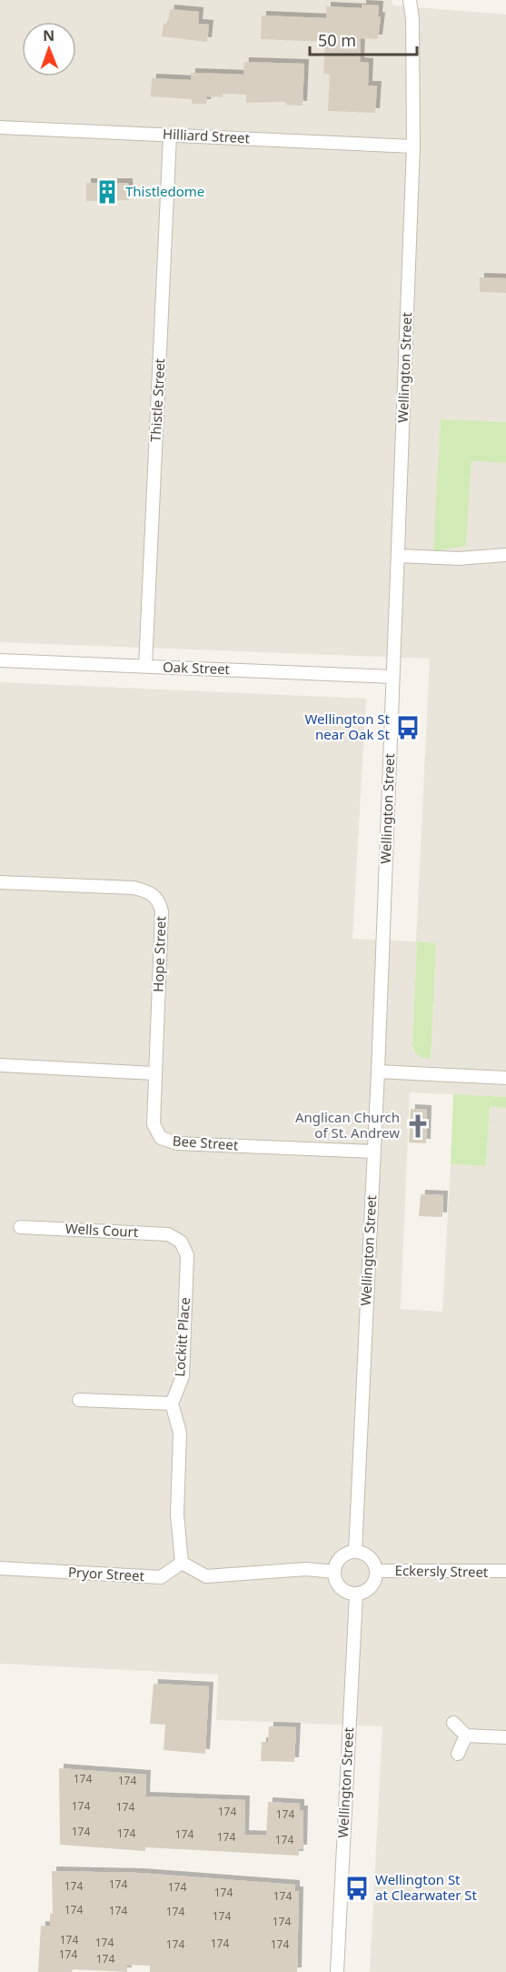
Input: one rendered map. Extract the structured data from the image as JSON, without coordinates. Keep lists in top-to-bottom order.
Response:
{
  "streets": {
    "street": [
      "Hilliard Street",
      "Wellington Street",
      "Thistle Street",
      "Oak Street",
      "Hope Street",
      "Bee Street",
      "Wells Court",
      "Lockitt Place",
      "Eckersly Street",
      "Pryor Street"
    ]
  },
  "crossings": [
    ["Hilliard Street", "Wellington Street"],
    ["Hilliard Street", "Thistle Street"],
    ["Wellington Street", "Oak Street"],
    ["Wellington Street", "Bee Street"],
    ["Wellington Street", "Eckersly Street"],
    ["Thistle Street", "Oak Street"],
    ["Hope Street", "Bee Street"],
    ["Wells Court", "Lockitt Place"]
  ],
  "places": {
    "building": ["Thistledome"],
    "bus stop": ["Wellington St near Oak St", "Wellington St at Clearwater St"],
    "church": ["Anglican Church of St. Andrew"]
  },
  "house_numbers": [
    "174",
    "174",
    "174",
    "174",
    "174",
    "174",
    "174",
    "174",
    "174",
    "174",
    "174",
    "174",
    "174",
    "174",
    "174",
    "174",
    "174",
    "174",
    "174",
    "174",
    "174",
    "174",
    "174",
    "174",
    "174",
    "174",
    "174",
    "174"
  ],
  "scale_bar": "50 m",
  "north": "top"
}
